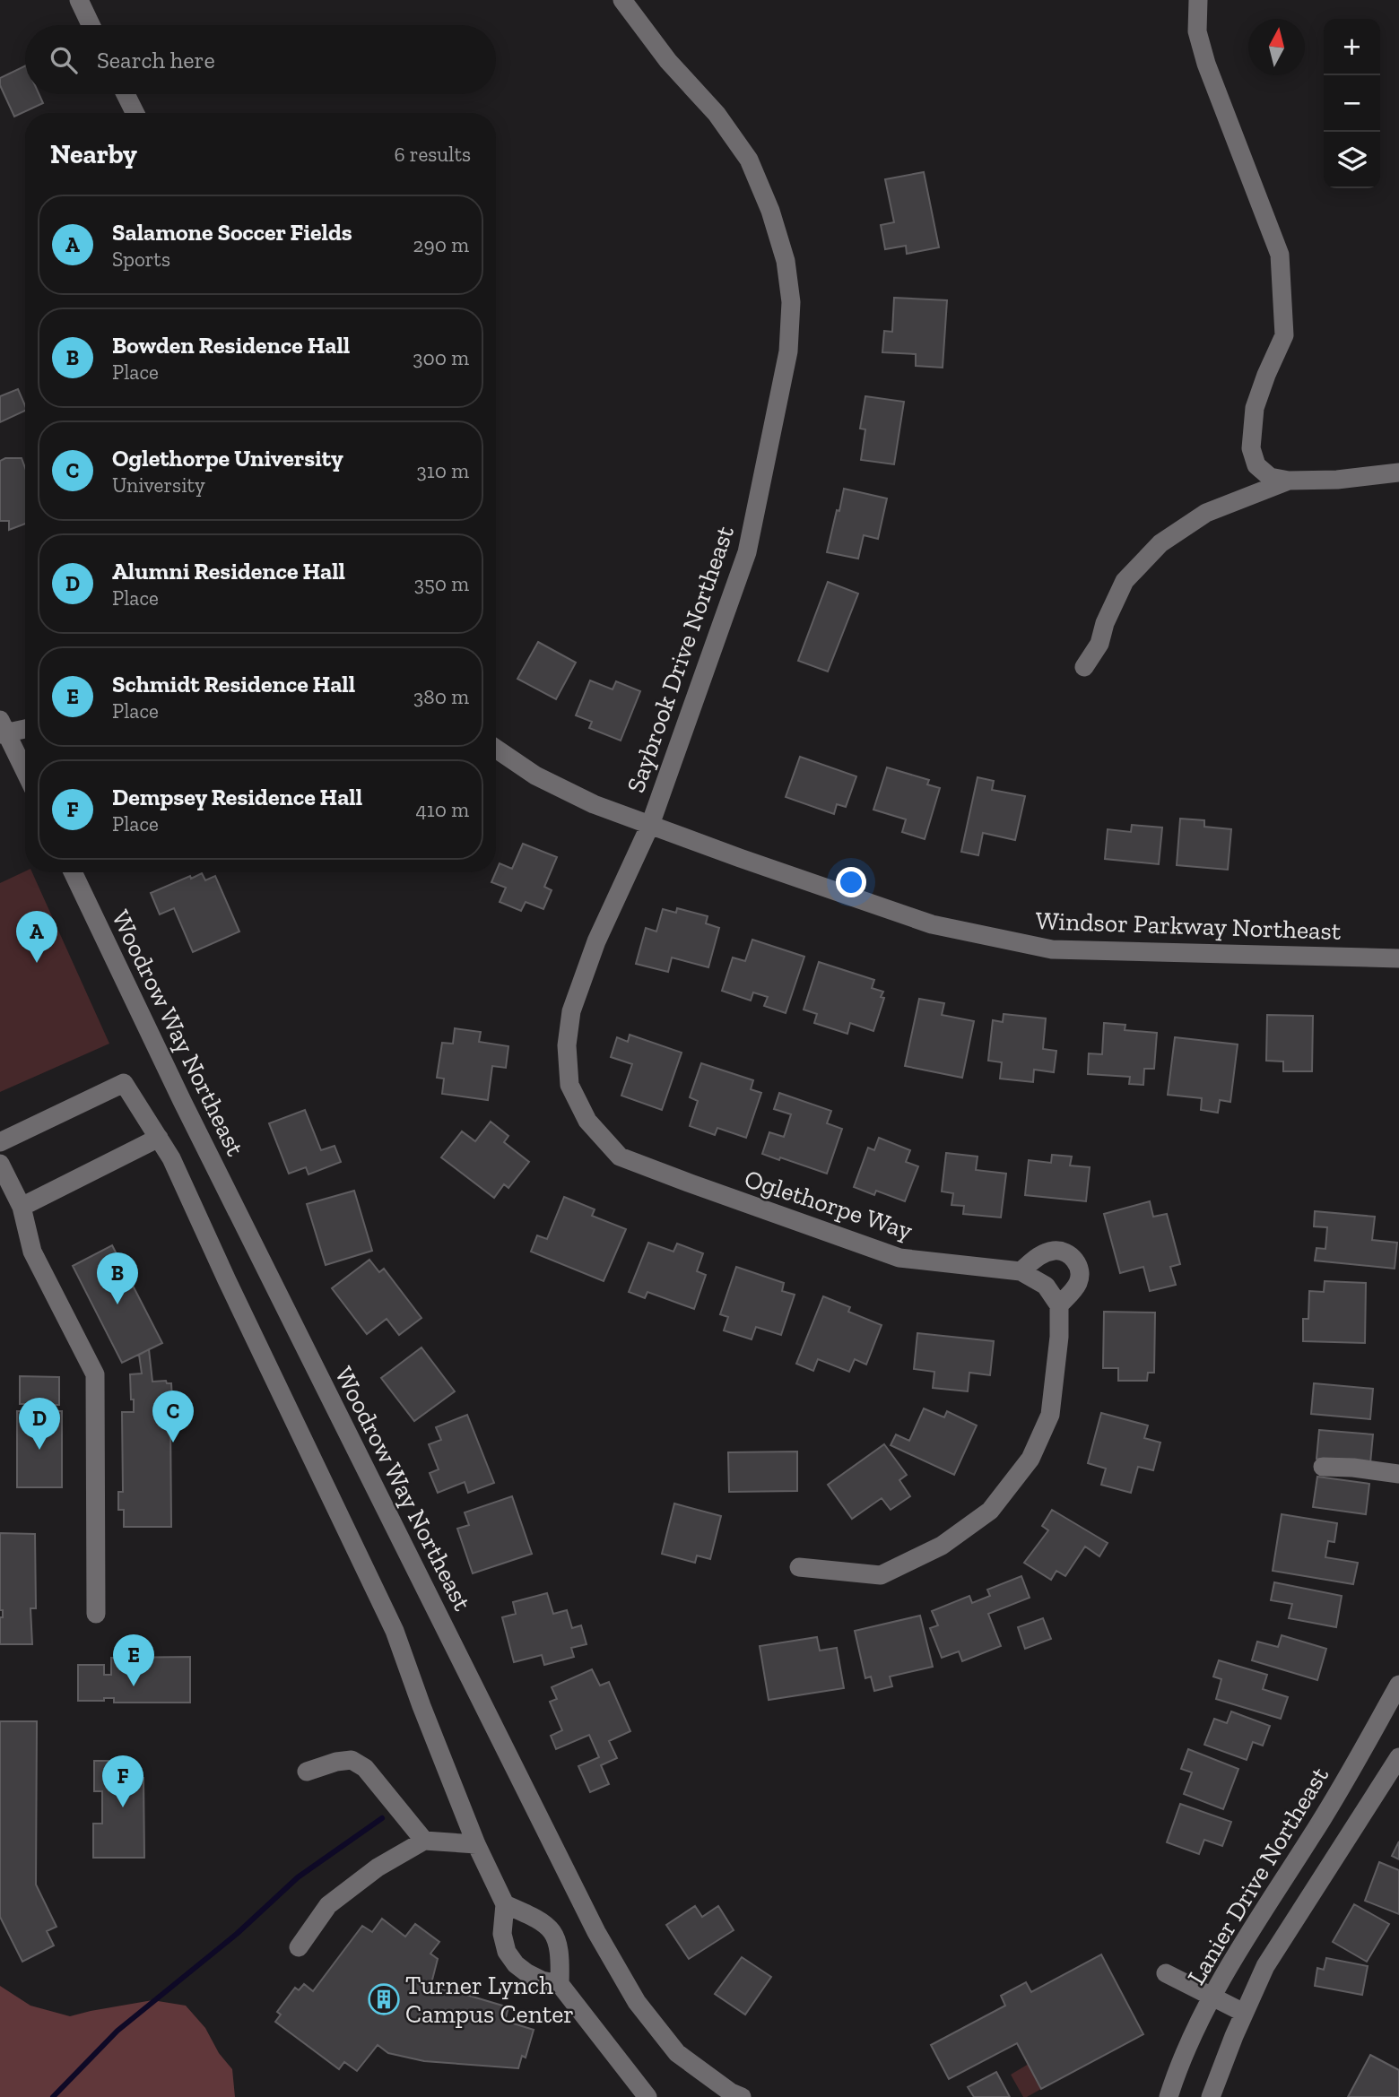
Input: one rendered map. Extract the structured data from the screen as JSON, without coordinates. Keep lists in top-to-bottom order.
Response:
{
  "streets": {
    "street": [
      "Saybrook Drive Northeast",
      "Windsor Parkway Northeast",
      "Woodrow Way Northeast",
      "Oglethorpe Way",
      "Lanier Drive Northeast"
    ]
  },
  "crossings": [
    ["Saybrook Drive Northeast", "Windsor Parkway Northeast"],
    ["Saybrook Drive Northeast", "Oglethorpe Way"],
    ["Windsor Parkway Northeast", "Oglethorpe Way"]
  ],
  "places": {
    "building": ["Turner Lynch Campus Center"]
  },
  "north": "top",
  "page": {
    "map_buttons": ["+", "−"],
    "search": "Search here",
    "heading": ["Nearby", "6 results"],
    "list": [
      {
        "mark": "A",
        "name": "Salamone Soccer Fields",
        "note": "Sports",
        "value": "290 m"
      },
      {
        "mark": "B",
        "name": "Bowden Residence Hall",
        "note": "Place",
        "value": "300 m"
      },
      {
        "mark": "C",
        "name": "Oglethorpe University",
        "note": "University",
        "value": "310 m"
      },
      {
        "mark": "D",
        "name": "Alumni Residence Hall",
        "note": "Place",
        "value": "350 m"
      },
      {
        "mark": "E",
        "name": "Schmidt Residence Hall",
        "note": "Place",
        "value": "380 m"
      },
      {
        "mark": "F",
        "name": "Dempsey Residence Hall",
        "note": "Place",
        "value": "410 m"
      }
    ],
    "pins": [
      "A",
      "B",
      "C",
      "D",
      "E",
      "F"
    ]
  }
}
